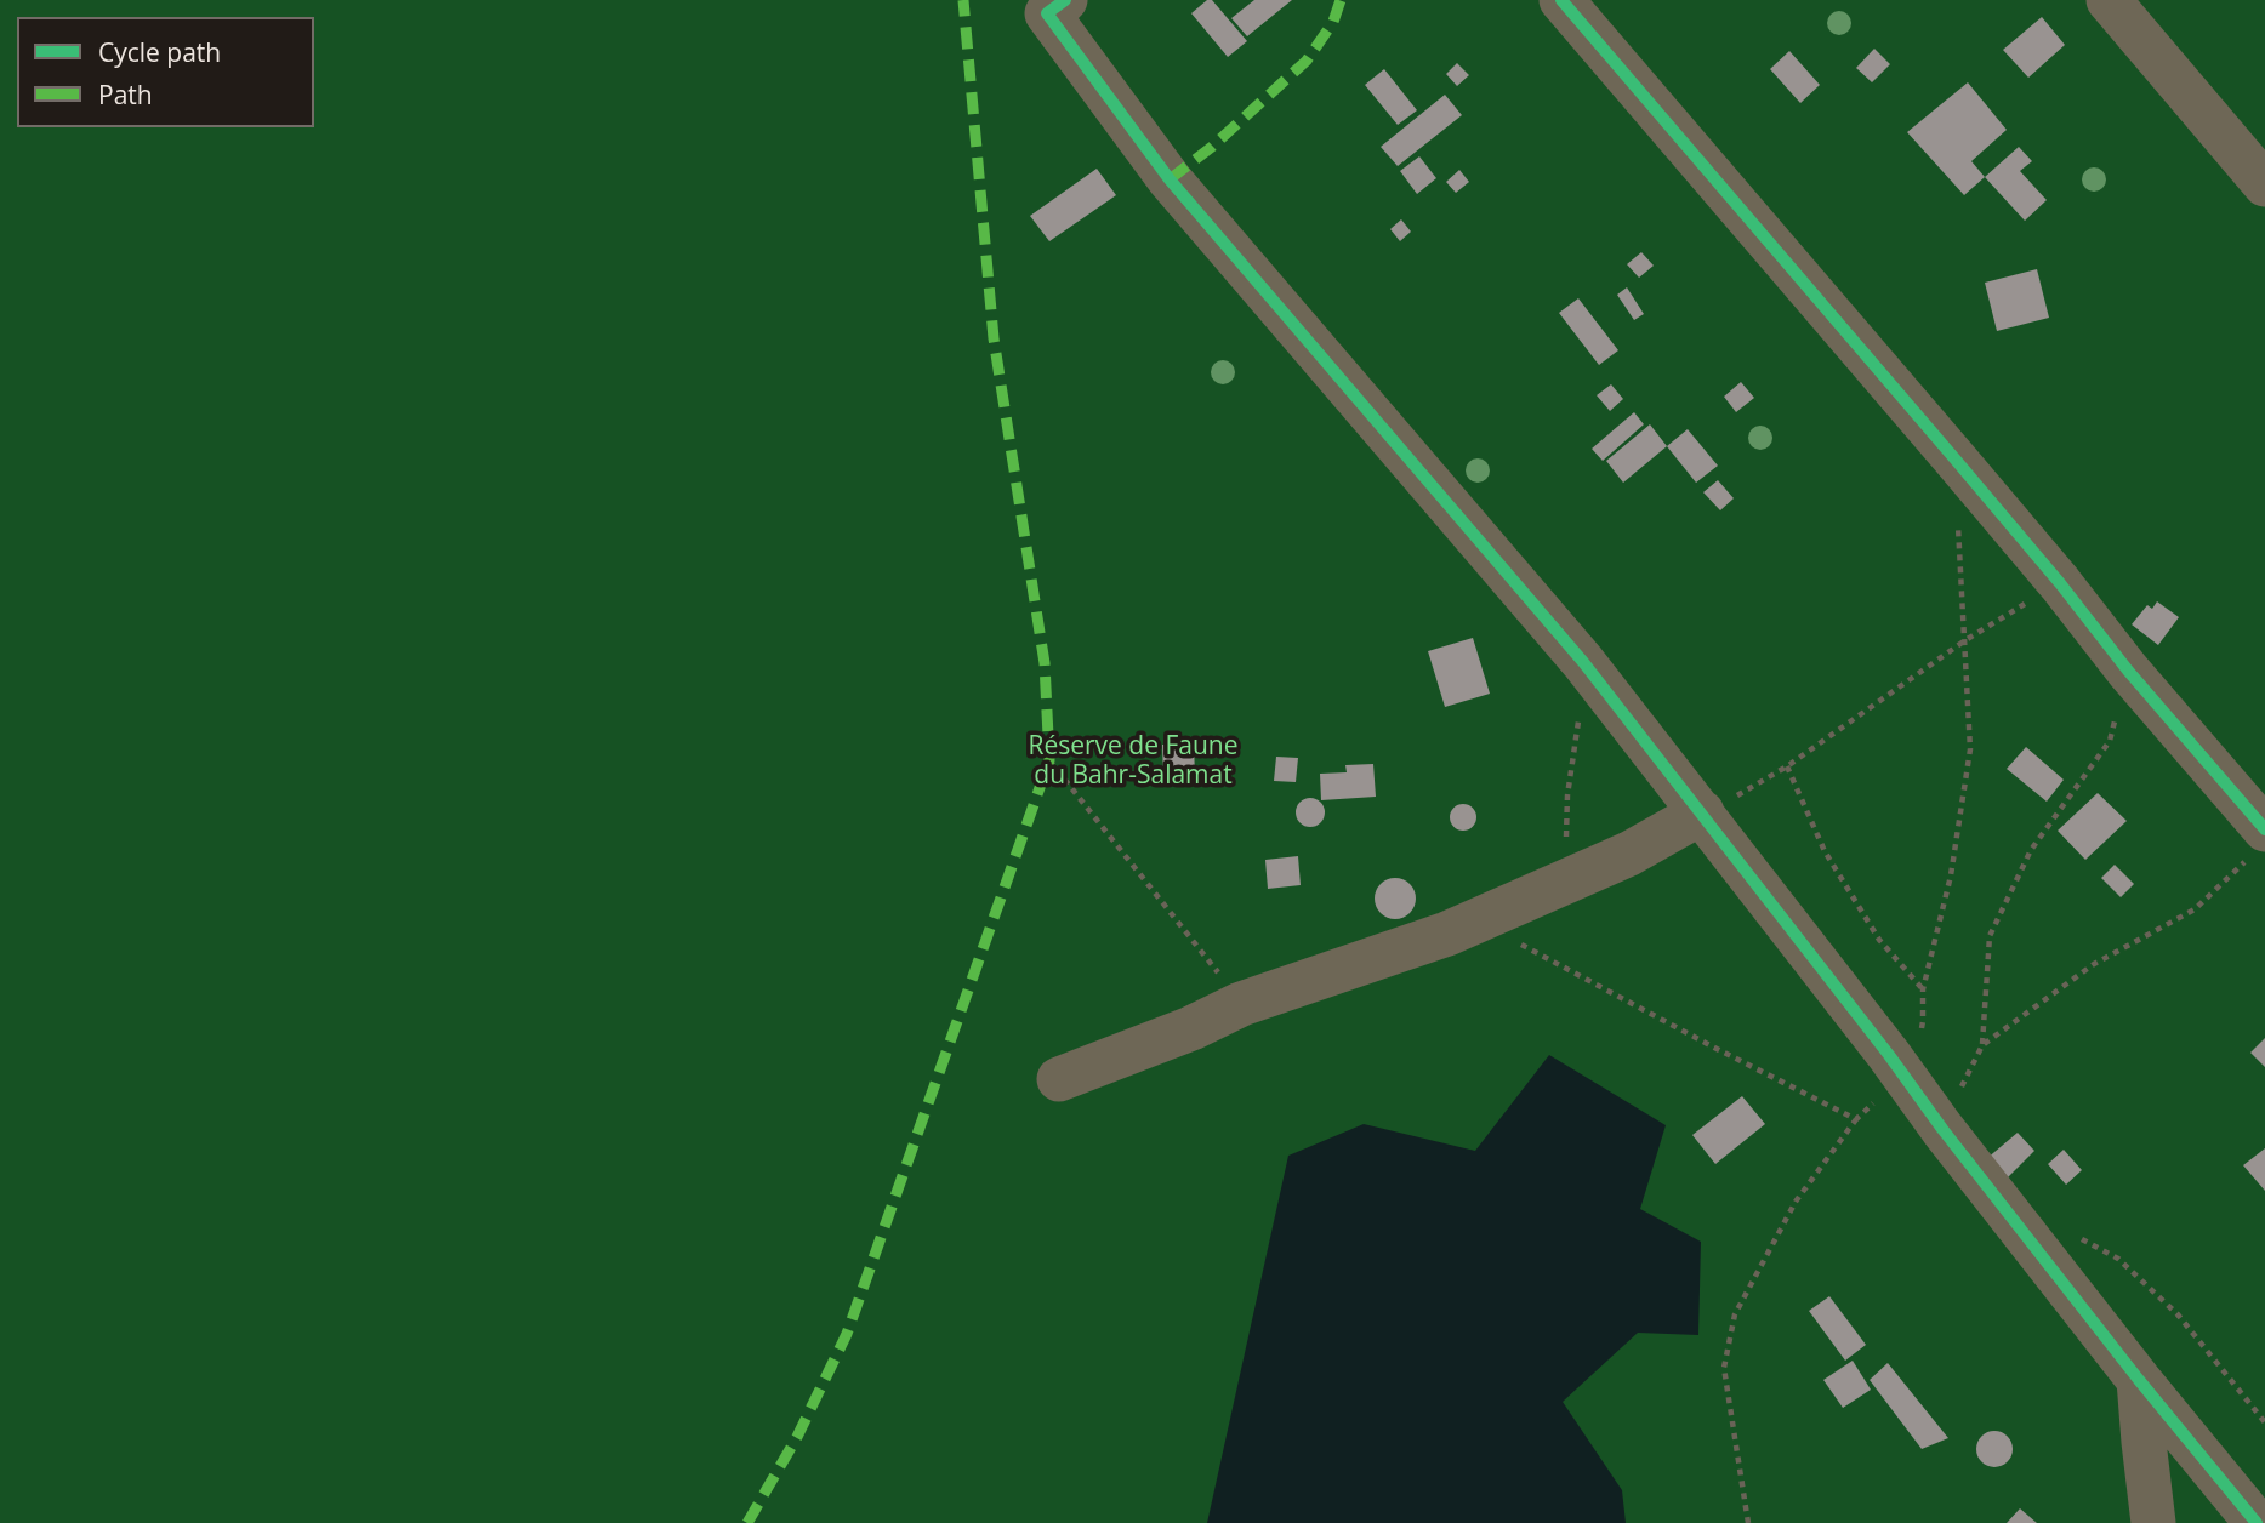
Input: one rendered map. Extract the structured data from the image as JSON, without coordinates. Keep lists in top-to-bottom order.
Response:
{
  "parks": ["Réserve de Faune du Bahr-Salamat"],
  "legend": ["Cycle path", "Path"]
}
